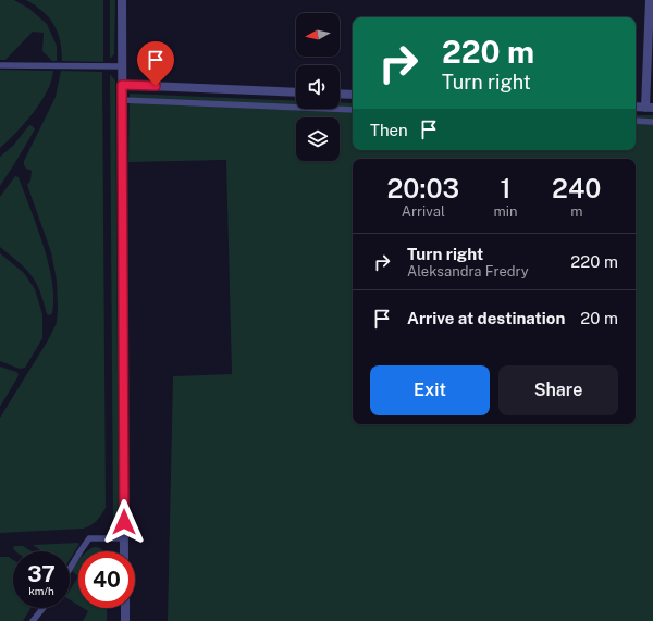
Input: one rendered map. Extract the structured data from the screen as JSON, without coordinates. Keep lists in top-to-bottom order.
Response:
{
  "north": "left",
  "page": {
    "turn": ["220 m", "Turn right"],
    "then": "Then",
    "eta": [
      "20:03",
      "Arrival",
      "1",
      "min",
      "240",
      "m"
    ],
    "list": [
      {
        "name": "Turn right",
        "note": "Aleksandra Fredry",
        "value": "220 m"
      },
      {
        "name": "Arrive at destination",
        "value": "20 m"
      }
    ],
    "buttons": ["Exit", "Share"],
    "speed": "37 km/h",
    "limit": "40"
  }
}
